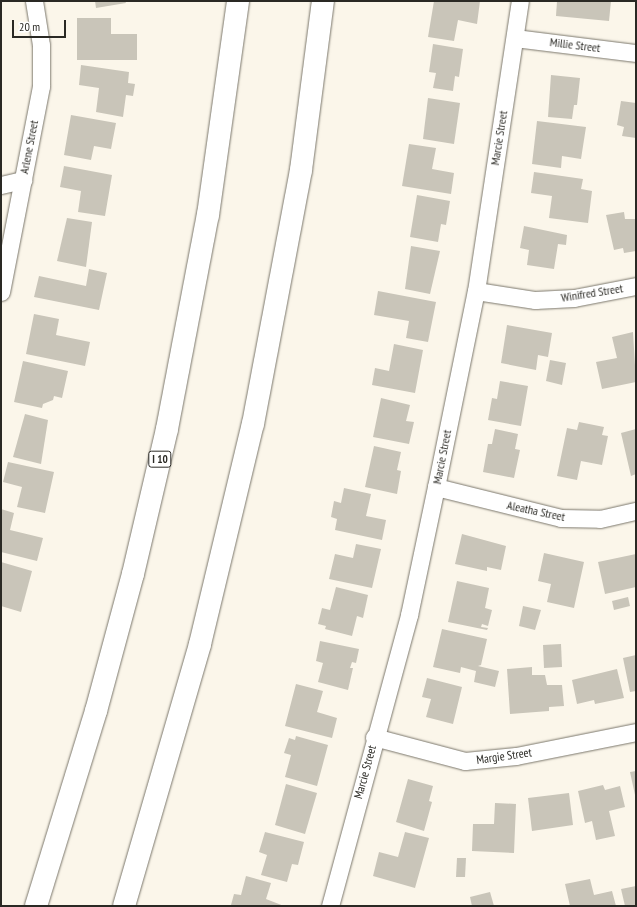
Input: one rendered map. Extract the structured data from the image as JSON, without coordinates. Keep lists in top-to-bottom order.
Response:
{
  "streets": {
    "highway": ["I 10"],
    "street": [
      "Millie Street",
      "Marcie Street",
      "Arlene Street",
      "Winifred Street",
      "Aleatha Street",
      "Margie Street"
    ]
  },
  "crossings": [
    ["Millie Street", "Marcie Street"],
    ["Marcie Street", "Winifred Street"],
    ["Marcie Street", "Aleatha Street"],
    ["Marcie Street", "Margie Street"]
  ],
  "scale_bar": "20 m"
}
